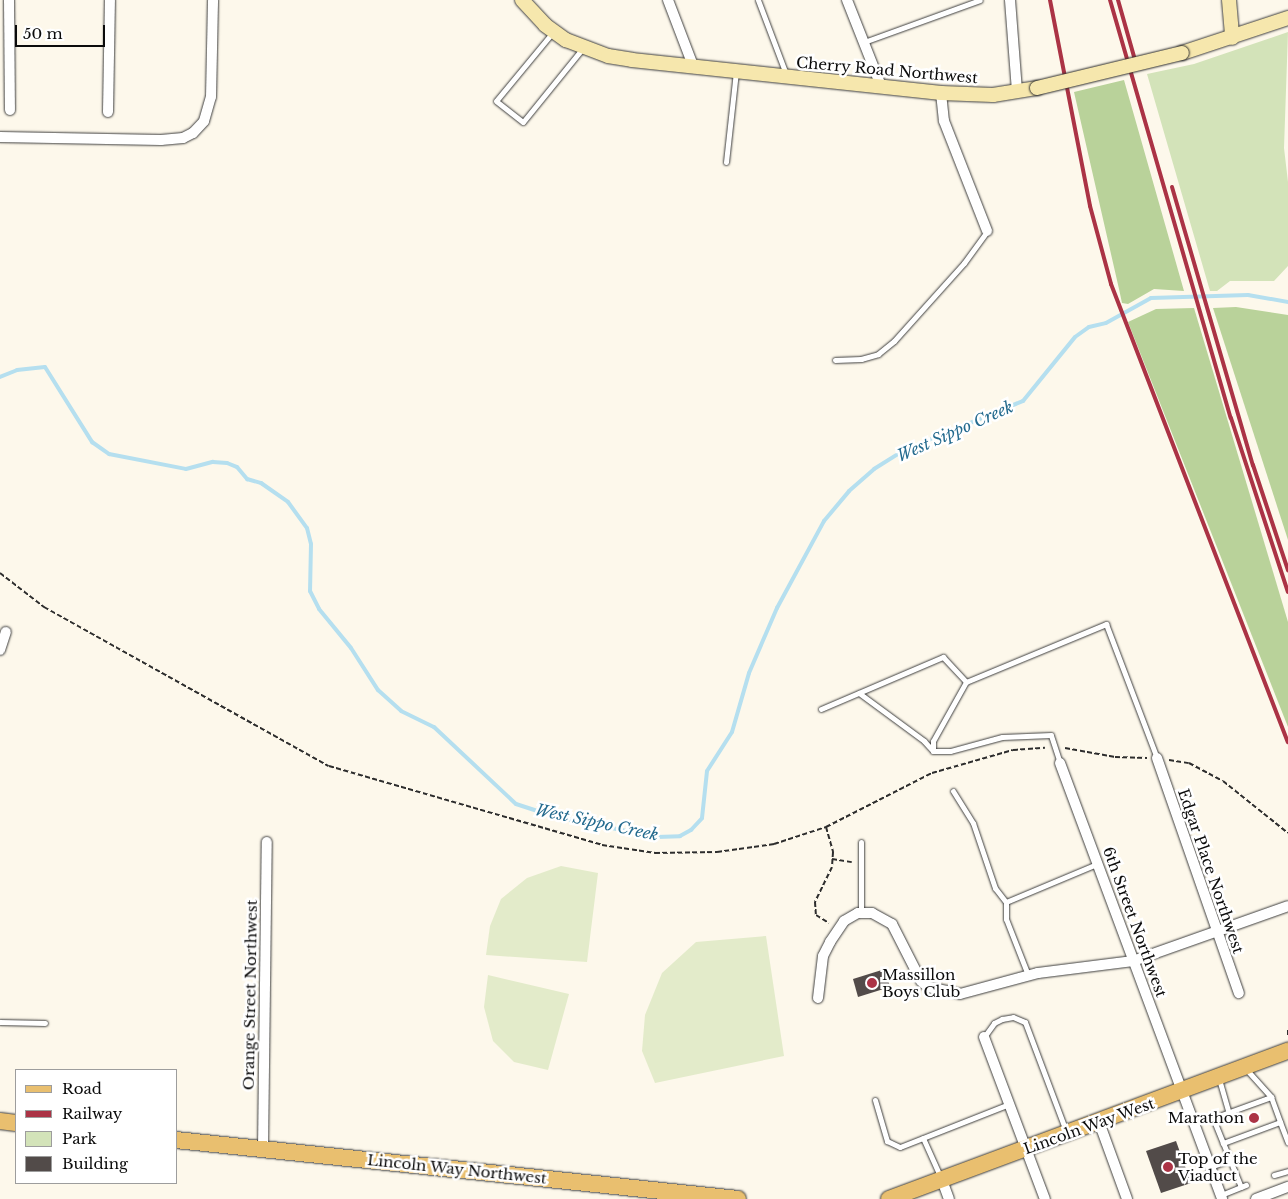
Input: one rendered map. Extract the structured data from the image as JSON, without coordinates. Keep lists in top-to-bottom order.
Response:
{
  "streets": {
    "main road": ["Lincoln Way West", "Lincoln Way Northwest"],
    "street": [
      "Cherry Road Northwest",
      "Edgar Place Northwest",
      "6th Street Northwest",
      "Orange Street Northwest"
    ]
  },
  "crossings": [
    ["6th Street Northwest", "Lincoln Way West"],
    ["Orange Street Northwest", "Lincoln Way Northwest"]
  ],
  "water": ["West Sippo Creek"],
  "places": ["Massillon Boys Club", "Marathon", "Top of the Viaduct"],
  "legend": [
    "Road",
    "Railway",
    "Park",
    "Building"
  ],
  "scale_bar": "50 m"
}
